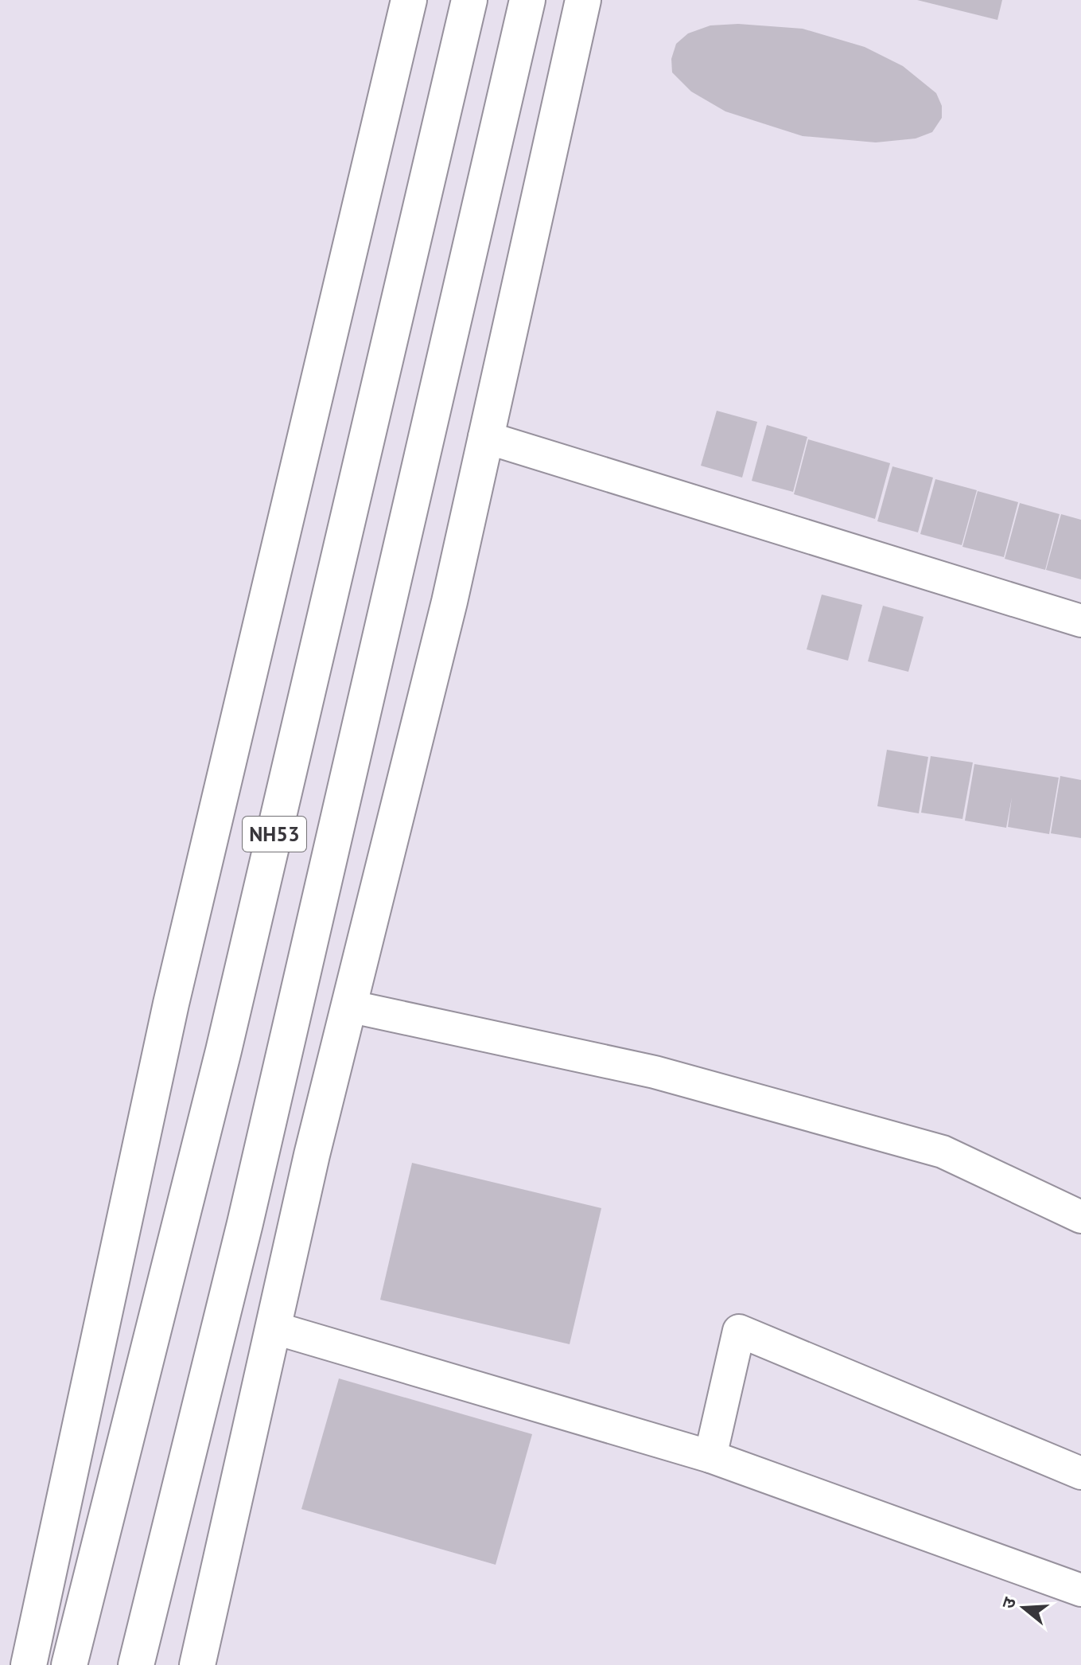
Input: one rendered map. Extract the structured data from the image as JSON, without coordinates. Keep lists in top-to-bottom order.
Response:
{
  "streets": {
    "main road": ["NH53"]
  },
  "north": "left"
}
